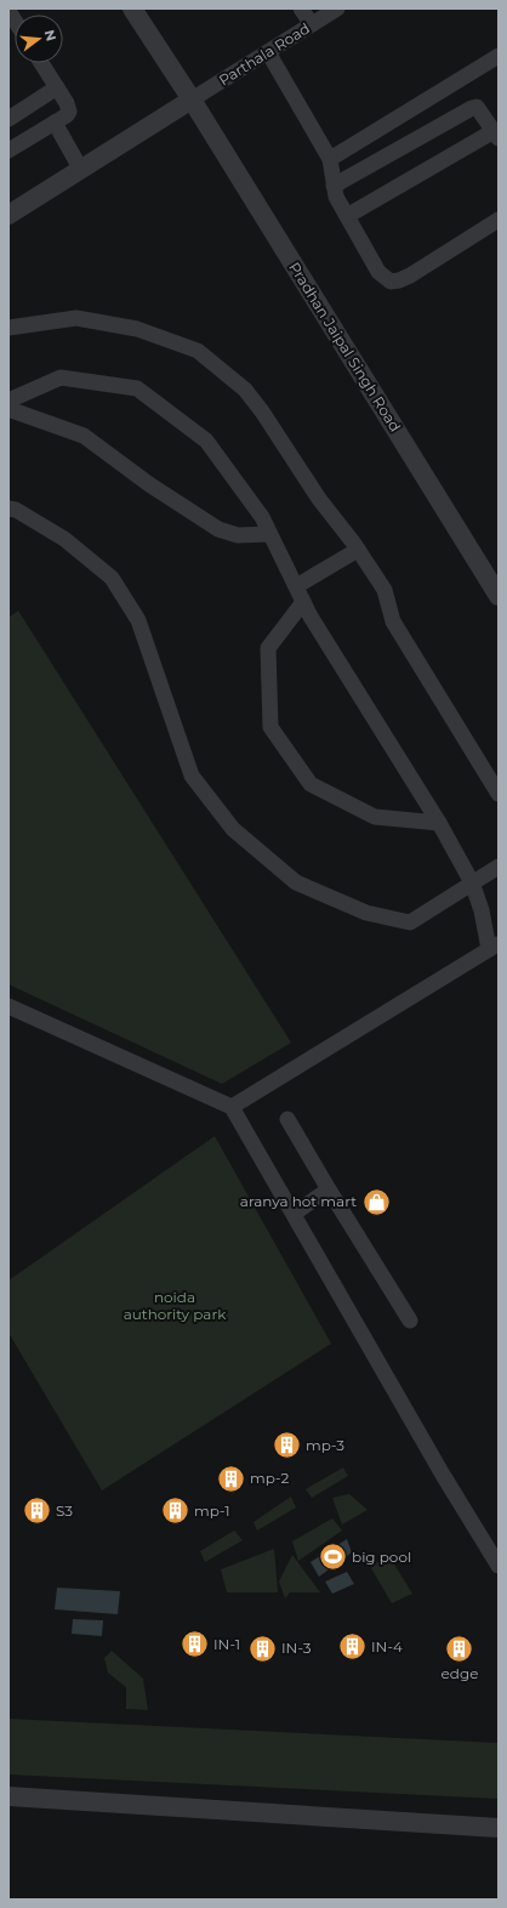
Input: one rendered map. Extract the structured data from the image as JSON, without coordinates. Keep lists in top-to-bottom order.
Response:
{
  "streets": {
    "street": ["Parthala Road", "Pradhan Jaipal Singh Road"]
  },
  "crossings": [
    ["Parthala Road", "Pradhan Jaipal Singh Road"]
  ],
  "parks": ["noida authority park"],
  "places": {
    "shop": ["aranya hot mart"],
    "building": [
      "mp-3",
      "mp-2",
      "S3",
      "mp-1",
      "IN-1",
      "IN-4",
      "IN-3",
      "edge"
    ],
    "sports": ["big pool"]
  },
  "north": "right"
}
